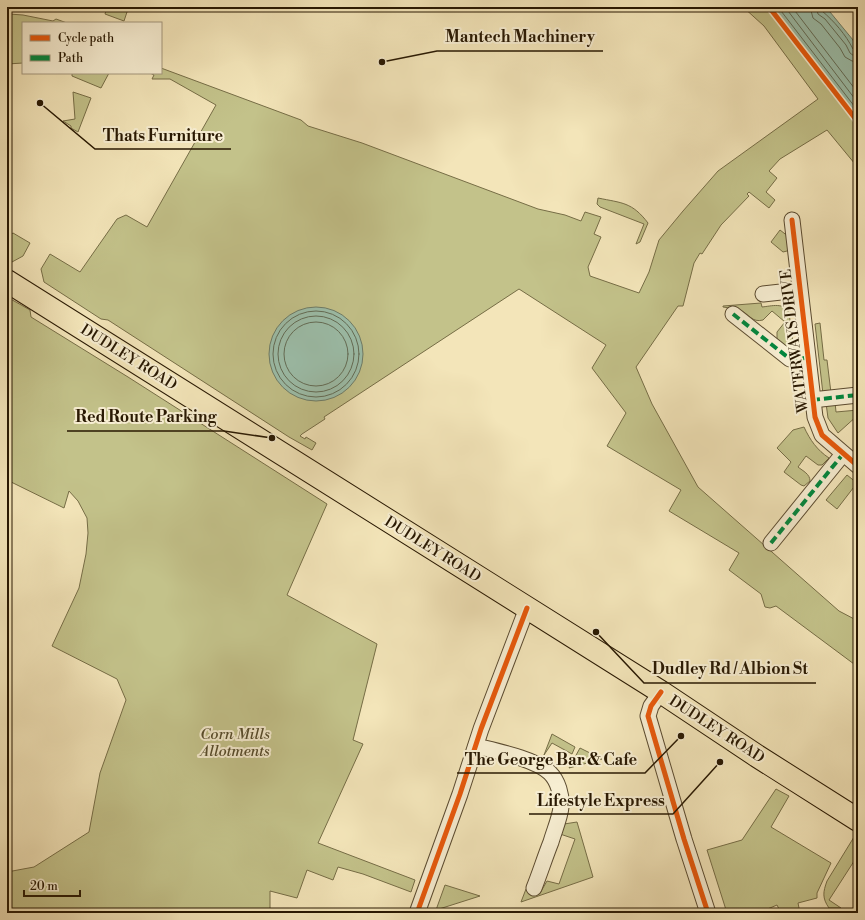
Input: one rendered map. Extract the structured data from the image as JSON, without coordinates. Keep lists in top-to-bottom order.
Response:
{
  "streets": {
    "main road": ["DUDLEY ROAD"],
    "street": ["WATERWAYS DRIVE"]
  },
  "parks": ["Corn Mills Allotments"],
  "places": [
    "Mantech Machinery",
    "Thats Furniture",
    "Red Route Parking",
    "Dudley Rd / Albion St",
    "The George Bar & Cafe",
    "Lifestyle Express"
  ],
  "legend": ["Cycle path", "Path"],
  "scale_bar": "20 m"
}
